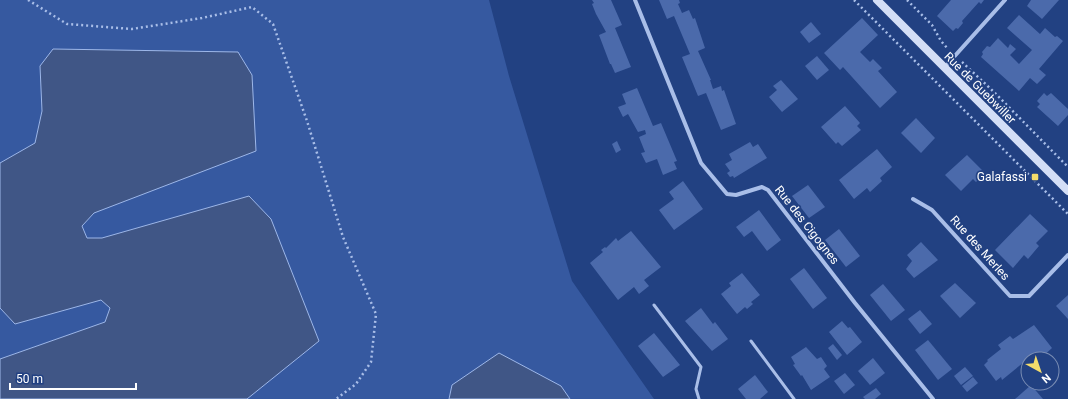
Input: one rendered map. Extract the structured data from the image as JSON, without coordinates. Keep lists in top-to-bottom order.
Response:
{
  "streets": {
    "main road": ["Rue de Guebwiller"],
    "street": ["Rue des Cigognes", "Rue des Merles"]
  },
  "places": {
    "transit": ["Galafassi"]
  },
  "scale_bar": "50 m",
  "north": "bottom right"
}
